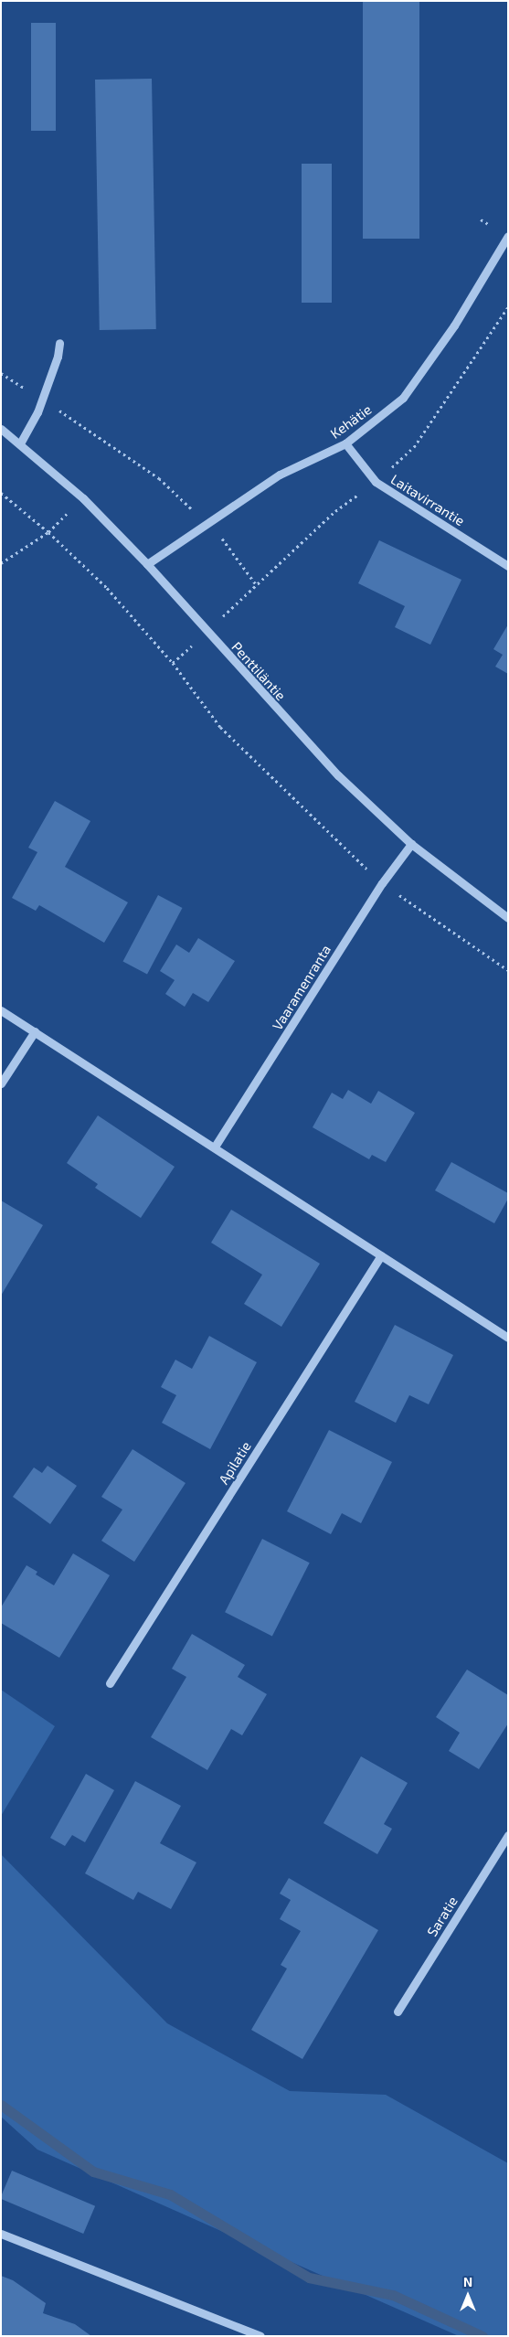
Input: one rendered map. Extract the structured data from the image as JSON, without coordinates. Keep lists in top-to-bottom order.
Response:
{
  "streets": {
    "street": [
      "Kehätie",
      "Laitavirrantie",
      "Penttiläntie",
      "Vaaramenranta",
      "Apilatie",
      "Saratie"
    ]
  },
  "crossings": [
    ["Kehätie", "Laitavirrantie"],
    ["Kehätie", "Penttiläntie"],
    ["Penttiläntie", "Vaaramenranta"]
  ],
  "north": "top"
}
